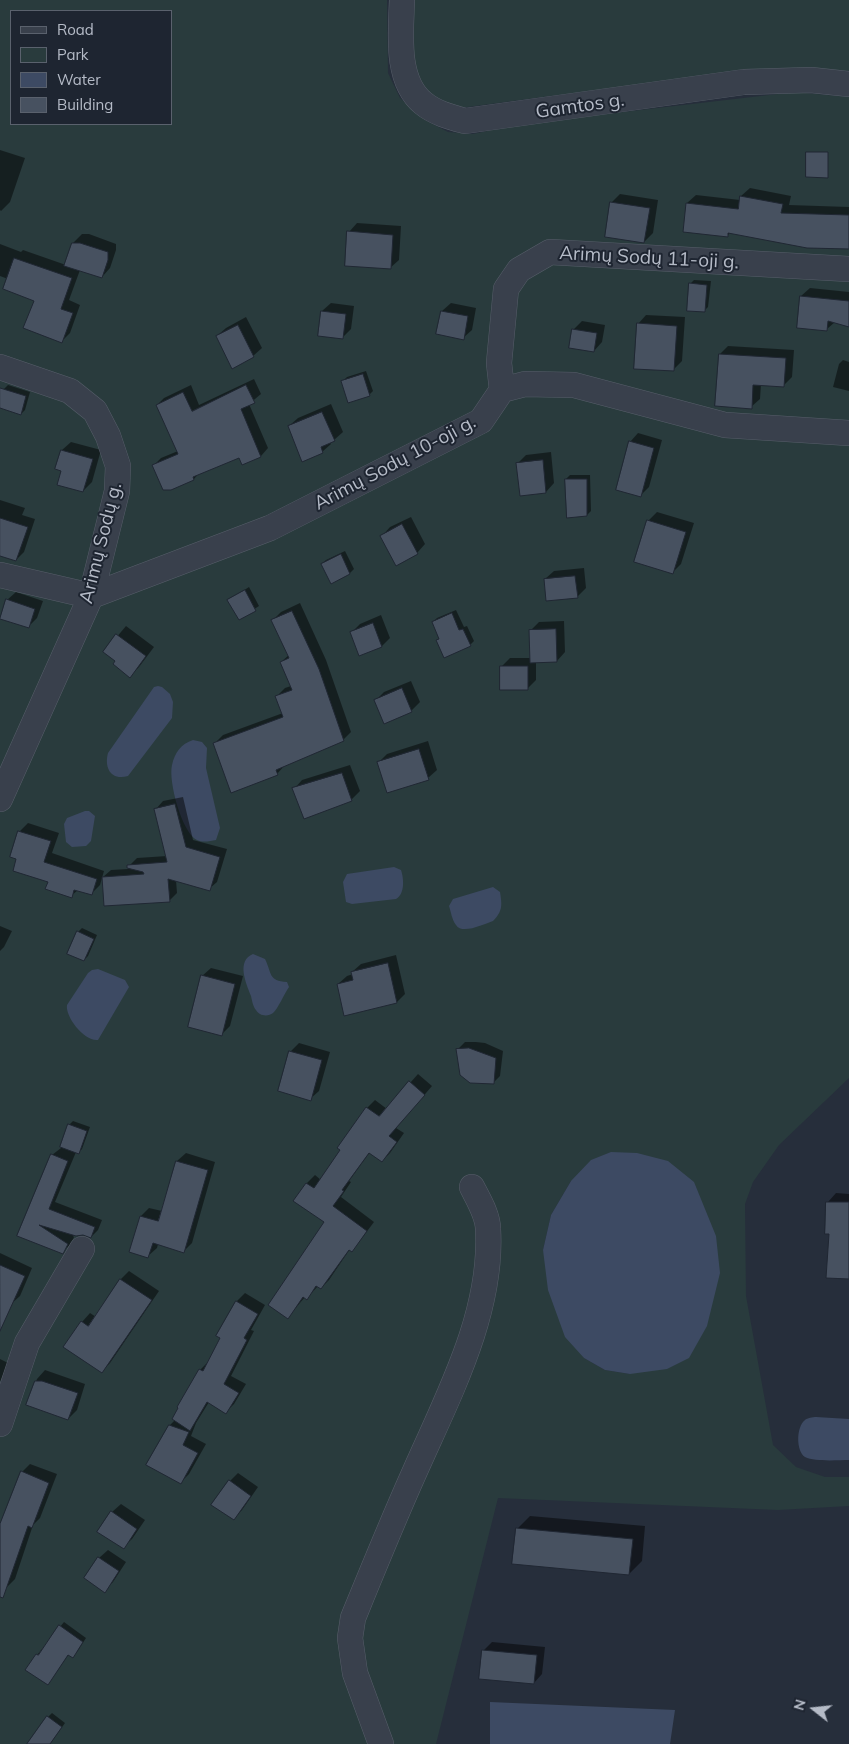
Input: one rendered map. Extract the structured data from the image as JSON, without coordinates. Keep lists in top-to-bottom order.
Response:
{
  "streets": {
    "street": [
      "Gamtos g.",
      "Arimų Sodų 11-oji g.",
      "Arimų Sodų 10-oji g.",
      "Arimų Sodų g."
    ]
  },
  "crossings": [
    ["Arimų Sodų 11-oji g.", "Arimų Sodų 10-oji g."],
    ["Arimų Sodų 10-oji g.", "Arimų Sodų g."]
  ],
  "legend": [
    "Road",
    "Park",
    "Water",
    "Building"
  ],
  "north": "left"
}
